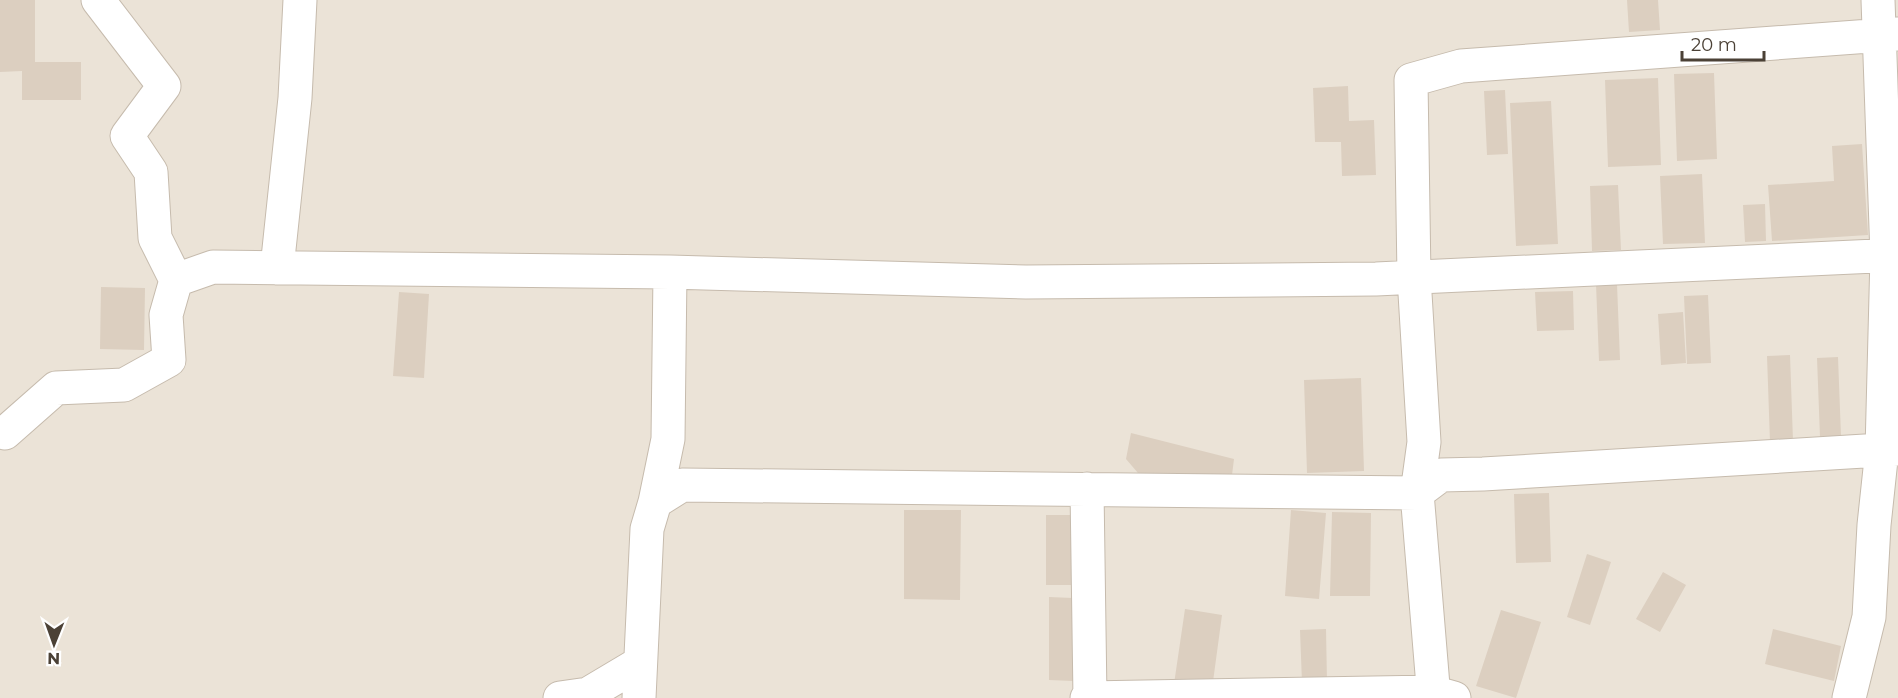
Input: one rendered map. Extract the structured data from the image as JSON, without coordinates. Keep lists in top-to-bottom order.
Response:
{
  "scale_bar": "20 m",
  "north": "bottom"
}
